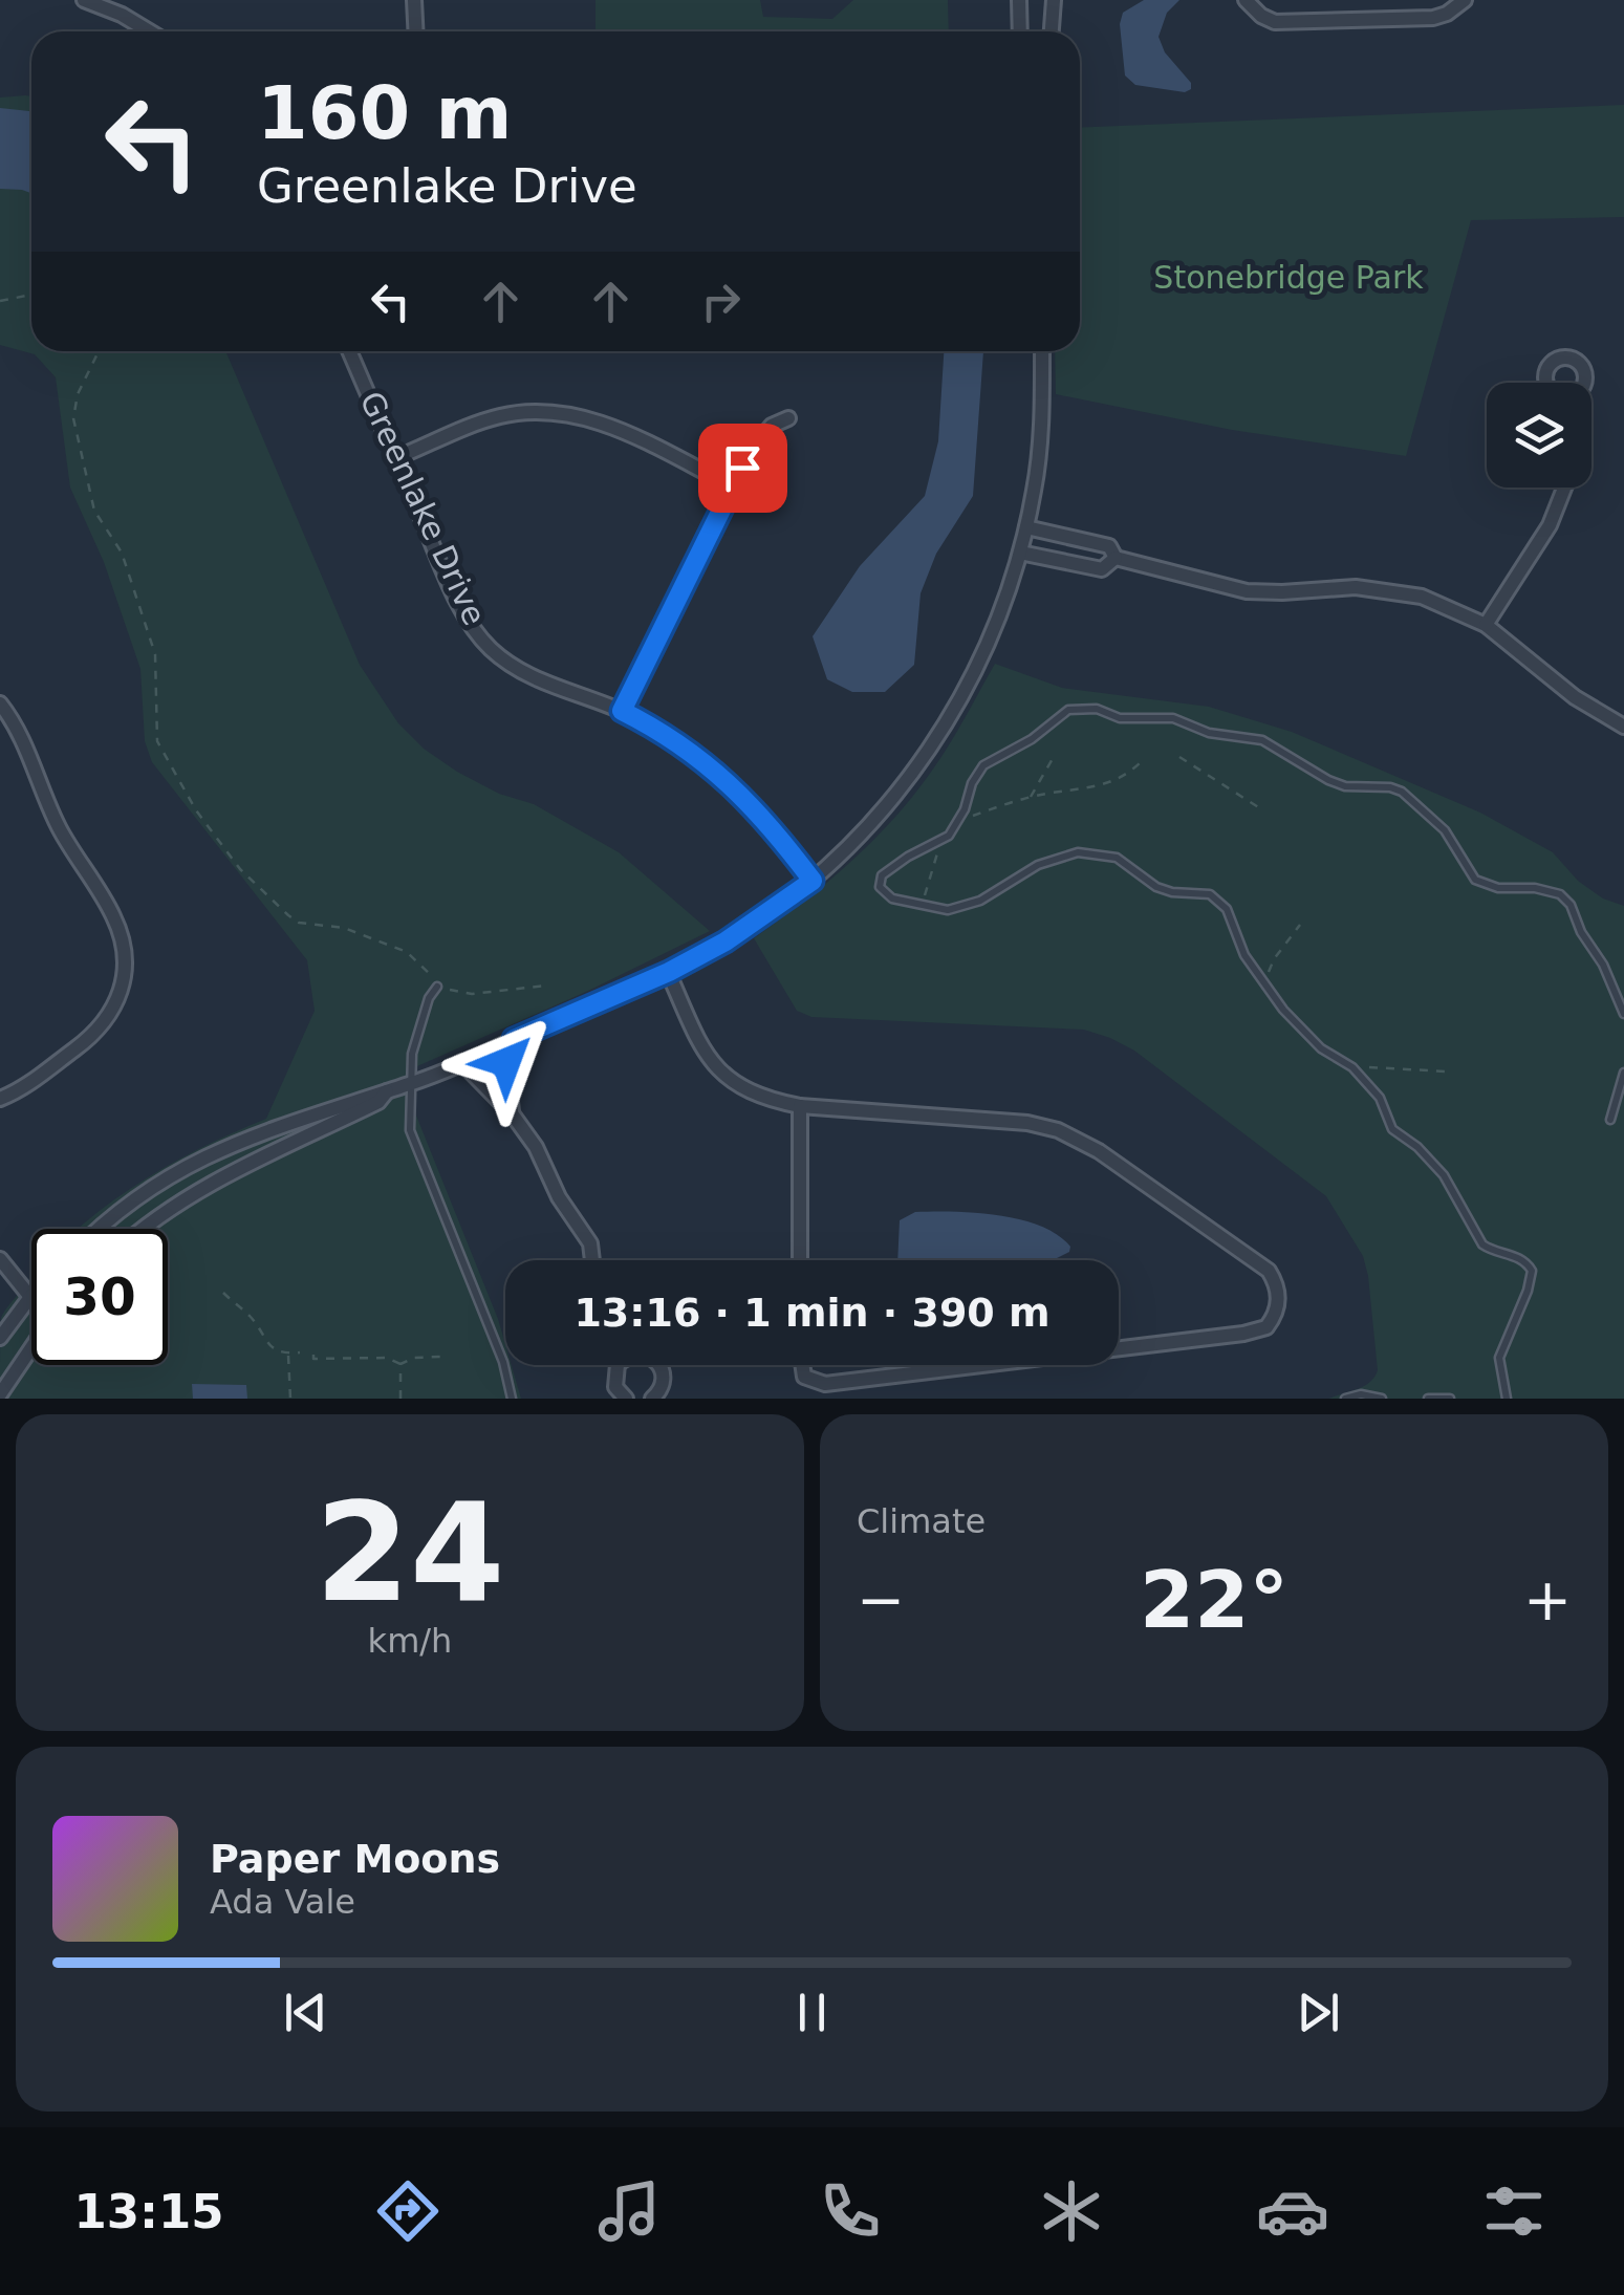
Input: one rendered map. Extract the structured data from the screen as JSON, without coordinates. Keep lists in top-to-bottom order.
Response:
{
  "streets": {
    "street": ["Greenlake Drive"]
  },
  "parks": ["Stonebridge Park"],
  "page": {
    "turn": ["160 m", "Greenlake Drive"],
    "limit": "30",
    "trip": "13:16 · 1 min · 390 m",
    "tile": [
      ["24", "km/h"],
      "Climate"
    ],
    "heat": ["−", "22°", "+"],
    "song": ["Paper Moons", "Ada Vale"],
    "tabs": "13:15"
  }
}
